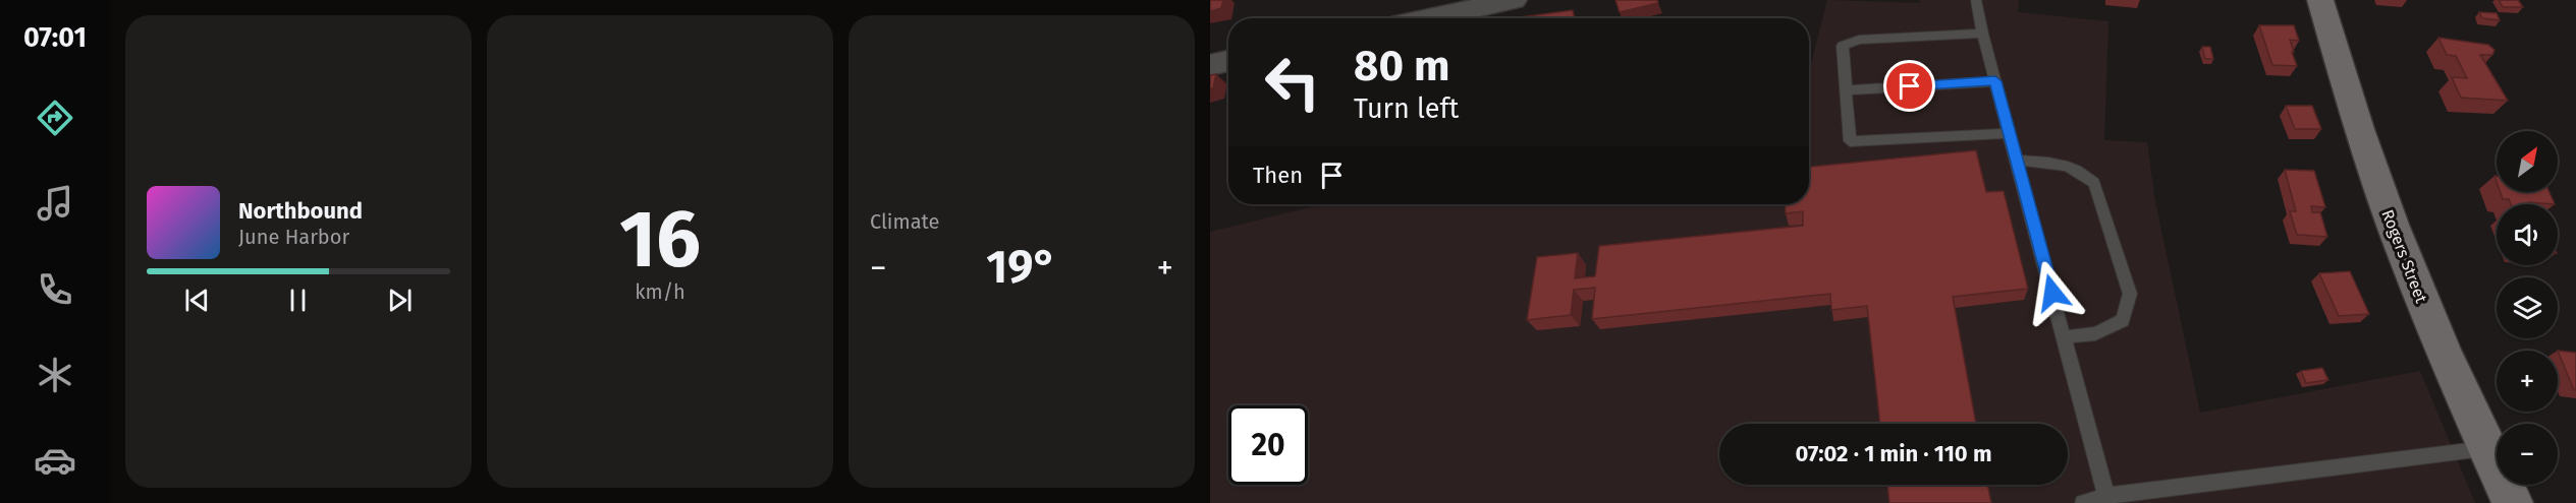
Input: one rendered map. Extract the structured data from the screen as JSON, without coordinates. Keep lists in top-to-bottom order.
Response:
{
  "streets": {
    "main road": ["Rogers Street"]
  },
  "north": "top right",
  "page": {
    "tabs": "07:01",
    "tile": [
      ["16", "km/h"],
      "Climate"
    ],
    "turn": ["80 m", "Turn left"],
    "map_buttons": ["+", "−"],
    "then": "Then",
    "song": ["Northbound", "June Harbor"],
    "heat": ["−", "19°", "+"],
    "limit": "20",
    "trip": "07:02 · 1 min · 110 m"
  }
}
